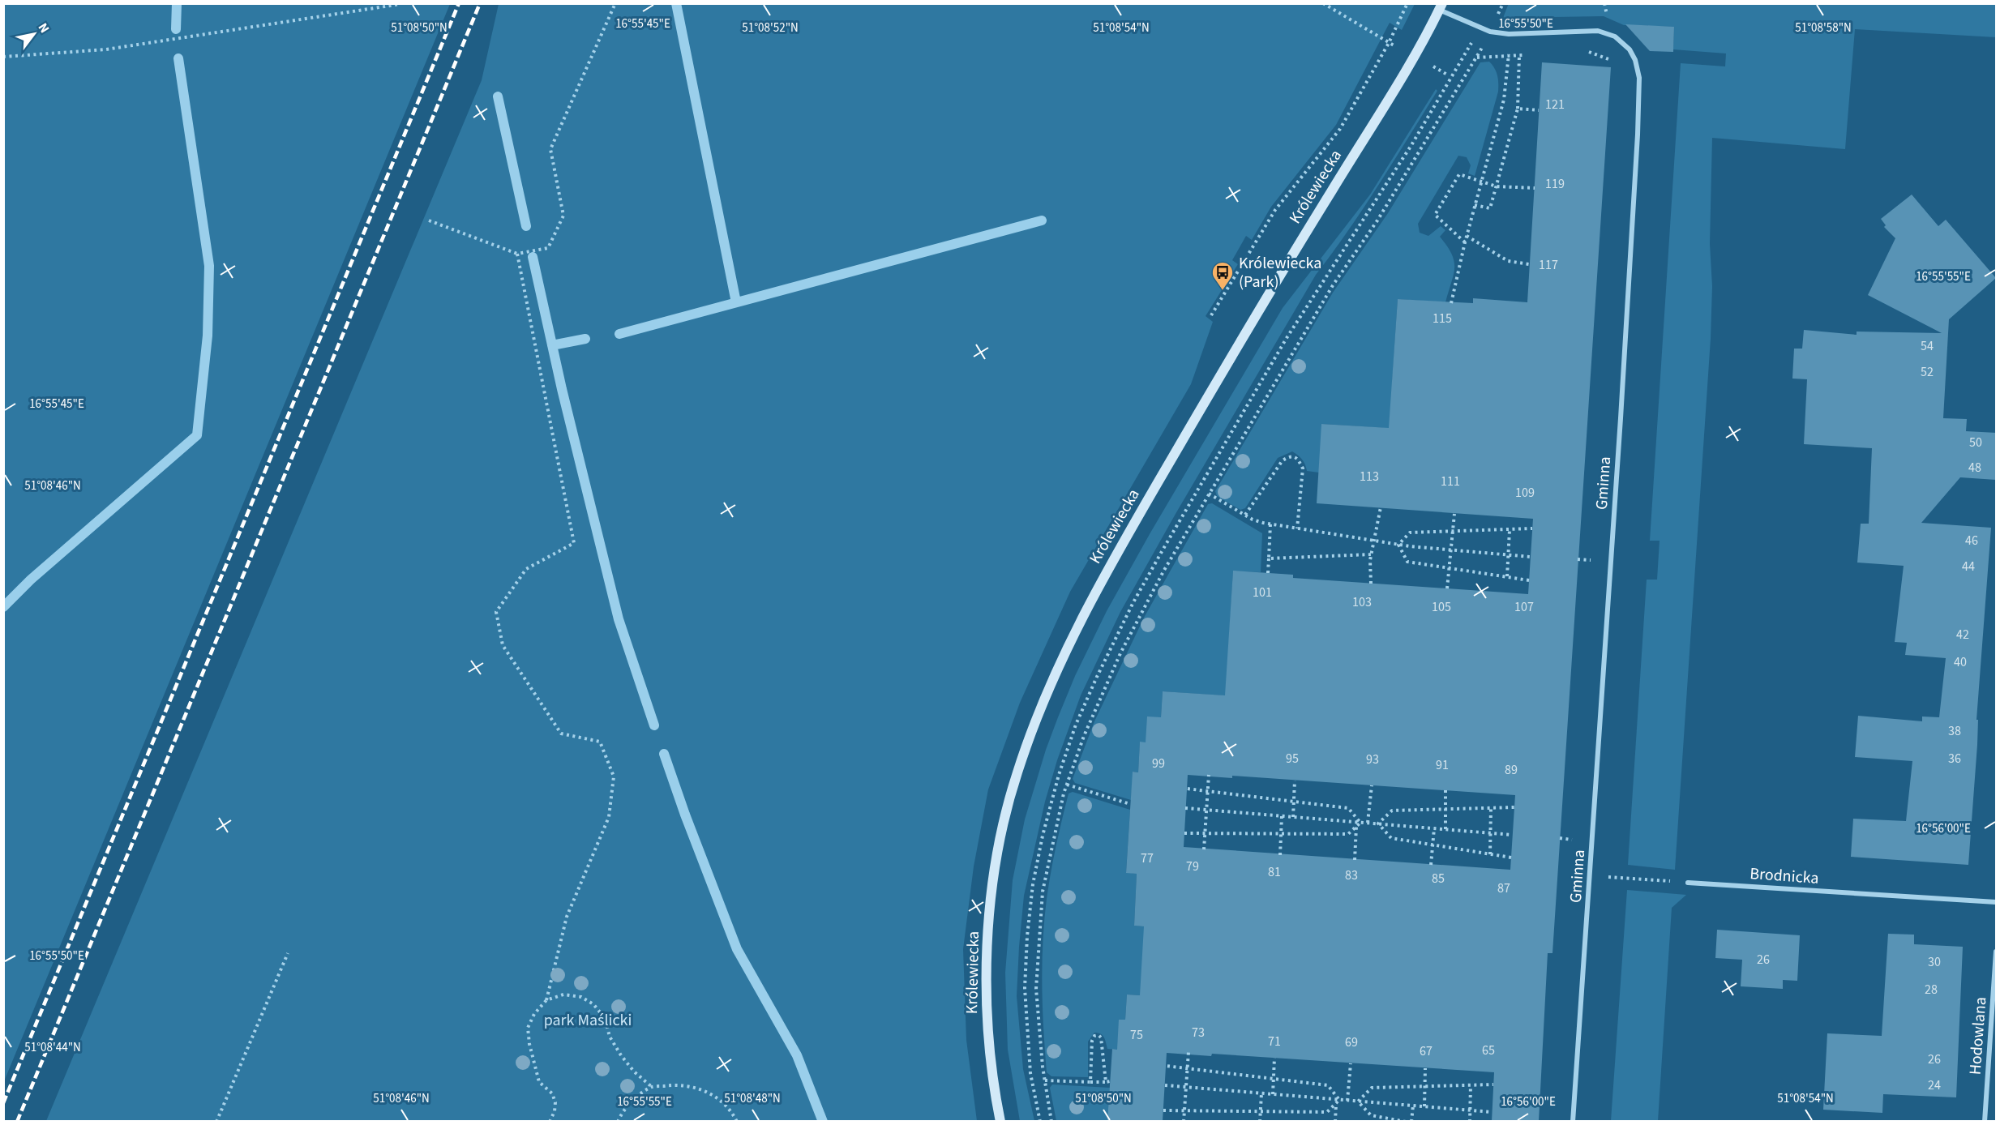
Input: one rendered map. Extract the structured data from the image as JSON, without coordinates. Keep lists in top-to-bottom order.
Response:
{
  "streets": {
    "street": [
      "Królewiecka",
      "Gminna",
      "Brodnicka",
      "Hodowlana"
    ]
  },
  "crossings": [
    ["Królewiecka", "Gminna"]
  ],
  "parks": ["park Maślicki"],
  "places": {
    "bus stop": ["Królewiecka (Park)"]
  },
  "house_numbers": [
    "121",
    "119",
    "117",
    "115",
    "54",
    "52",
    "50",
    "48",
    "113",
    "111",
    "109",
    "46",
    "44",
    "101",
    "103",
    "105",
    "107",
    "42",
    "40",
    "38",
    "95",
    "36",
    "93",
    "99",
    "91",
    "89",
    "77",
    "79",
    "81",
    "83",
    "85",
    "87",
    "26",
    "30",
    "28",
    "73",
    "75",
    "71",
    "69",
    "65",
    "67",
    "26",
    "24"
  ],
  "north": "top right",
  "coordinates": [
    "16°55'45\"E",
    "16°55'50\"E",
    "51°08'50\"N",
    "51°08'52\"N",
    "51°08'54\"N",
    "51°08'58\"N",
    "16°55'55\"E",
    "51°08'46\"N",
    "16°56'00\"E",
    "51°08'44\"N",
    "51°08'48\"N"
  ]
}
